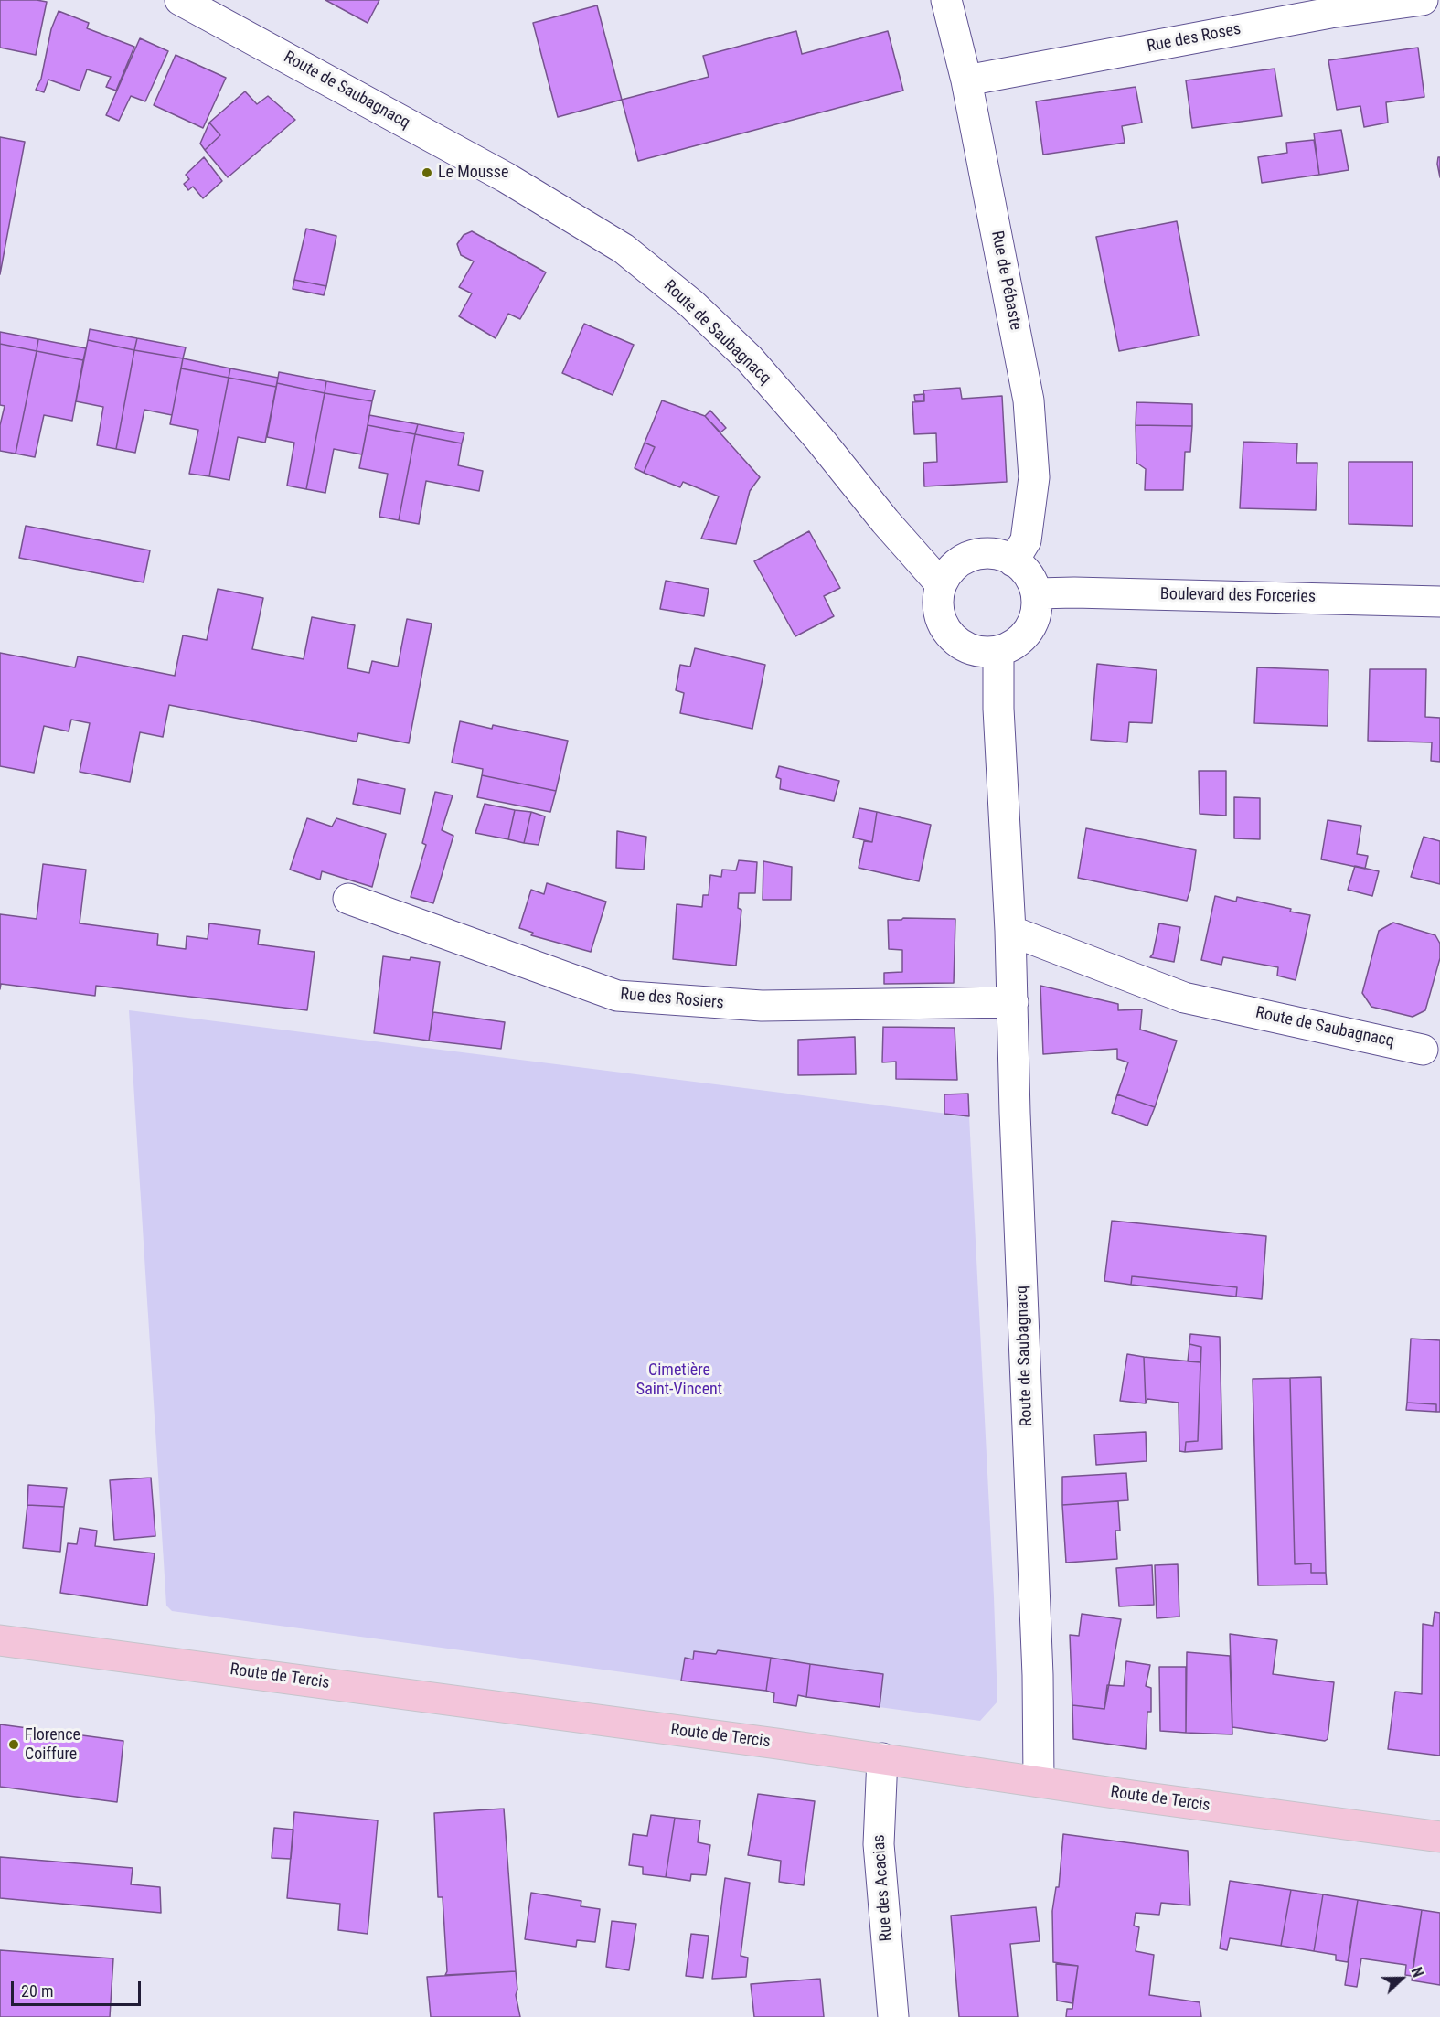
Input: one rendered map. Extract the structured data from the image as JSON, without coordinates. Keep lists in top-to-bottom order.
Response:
{
  "streets": {
    "main road": ["Route de Tercis"],
    "street": [
      "Rue des Roses",
      "Route de Saubagnacq",
      "Rue de Pébaste",
      "Boulevard des Forceries",
      "Rue des Rosiers",
      "Rue des Acacias"
    ]
  },
  "crossings": [
    ["Rue des Roses", "Rue de Pébaste"],
    ["Route de Saubagnacq", "Rue de Pébaste"],
    ["Route de Saubagnacq", "Boulevard des Forceries"],
    ["Route de Saubagnacq", "Rue des Rosiers"],
    ["Route de Saubagnacq", "Route de Tercis"],
    ["Rue de Pébaste", "Boulevard des Forceries"],
    ["Route de Tercis", "Rue des Acacias"]
  ],
  "parks": ["Cimetière Saint-Vincent"],
  "places": ["Le Mousse", "Florence Coiffure"],
  "scale_bar": "20 m",
  "north": "right"
}
